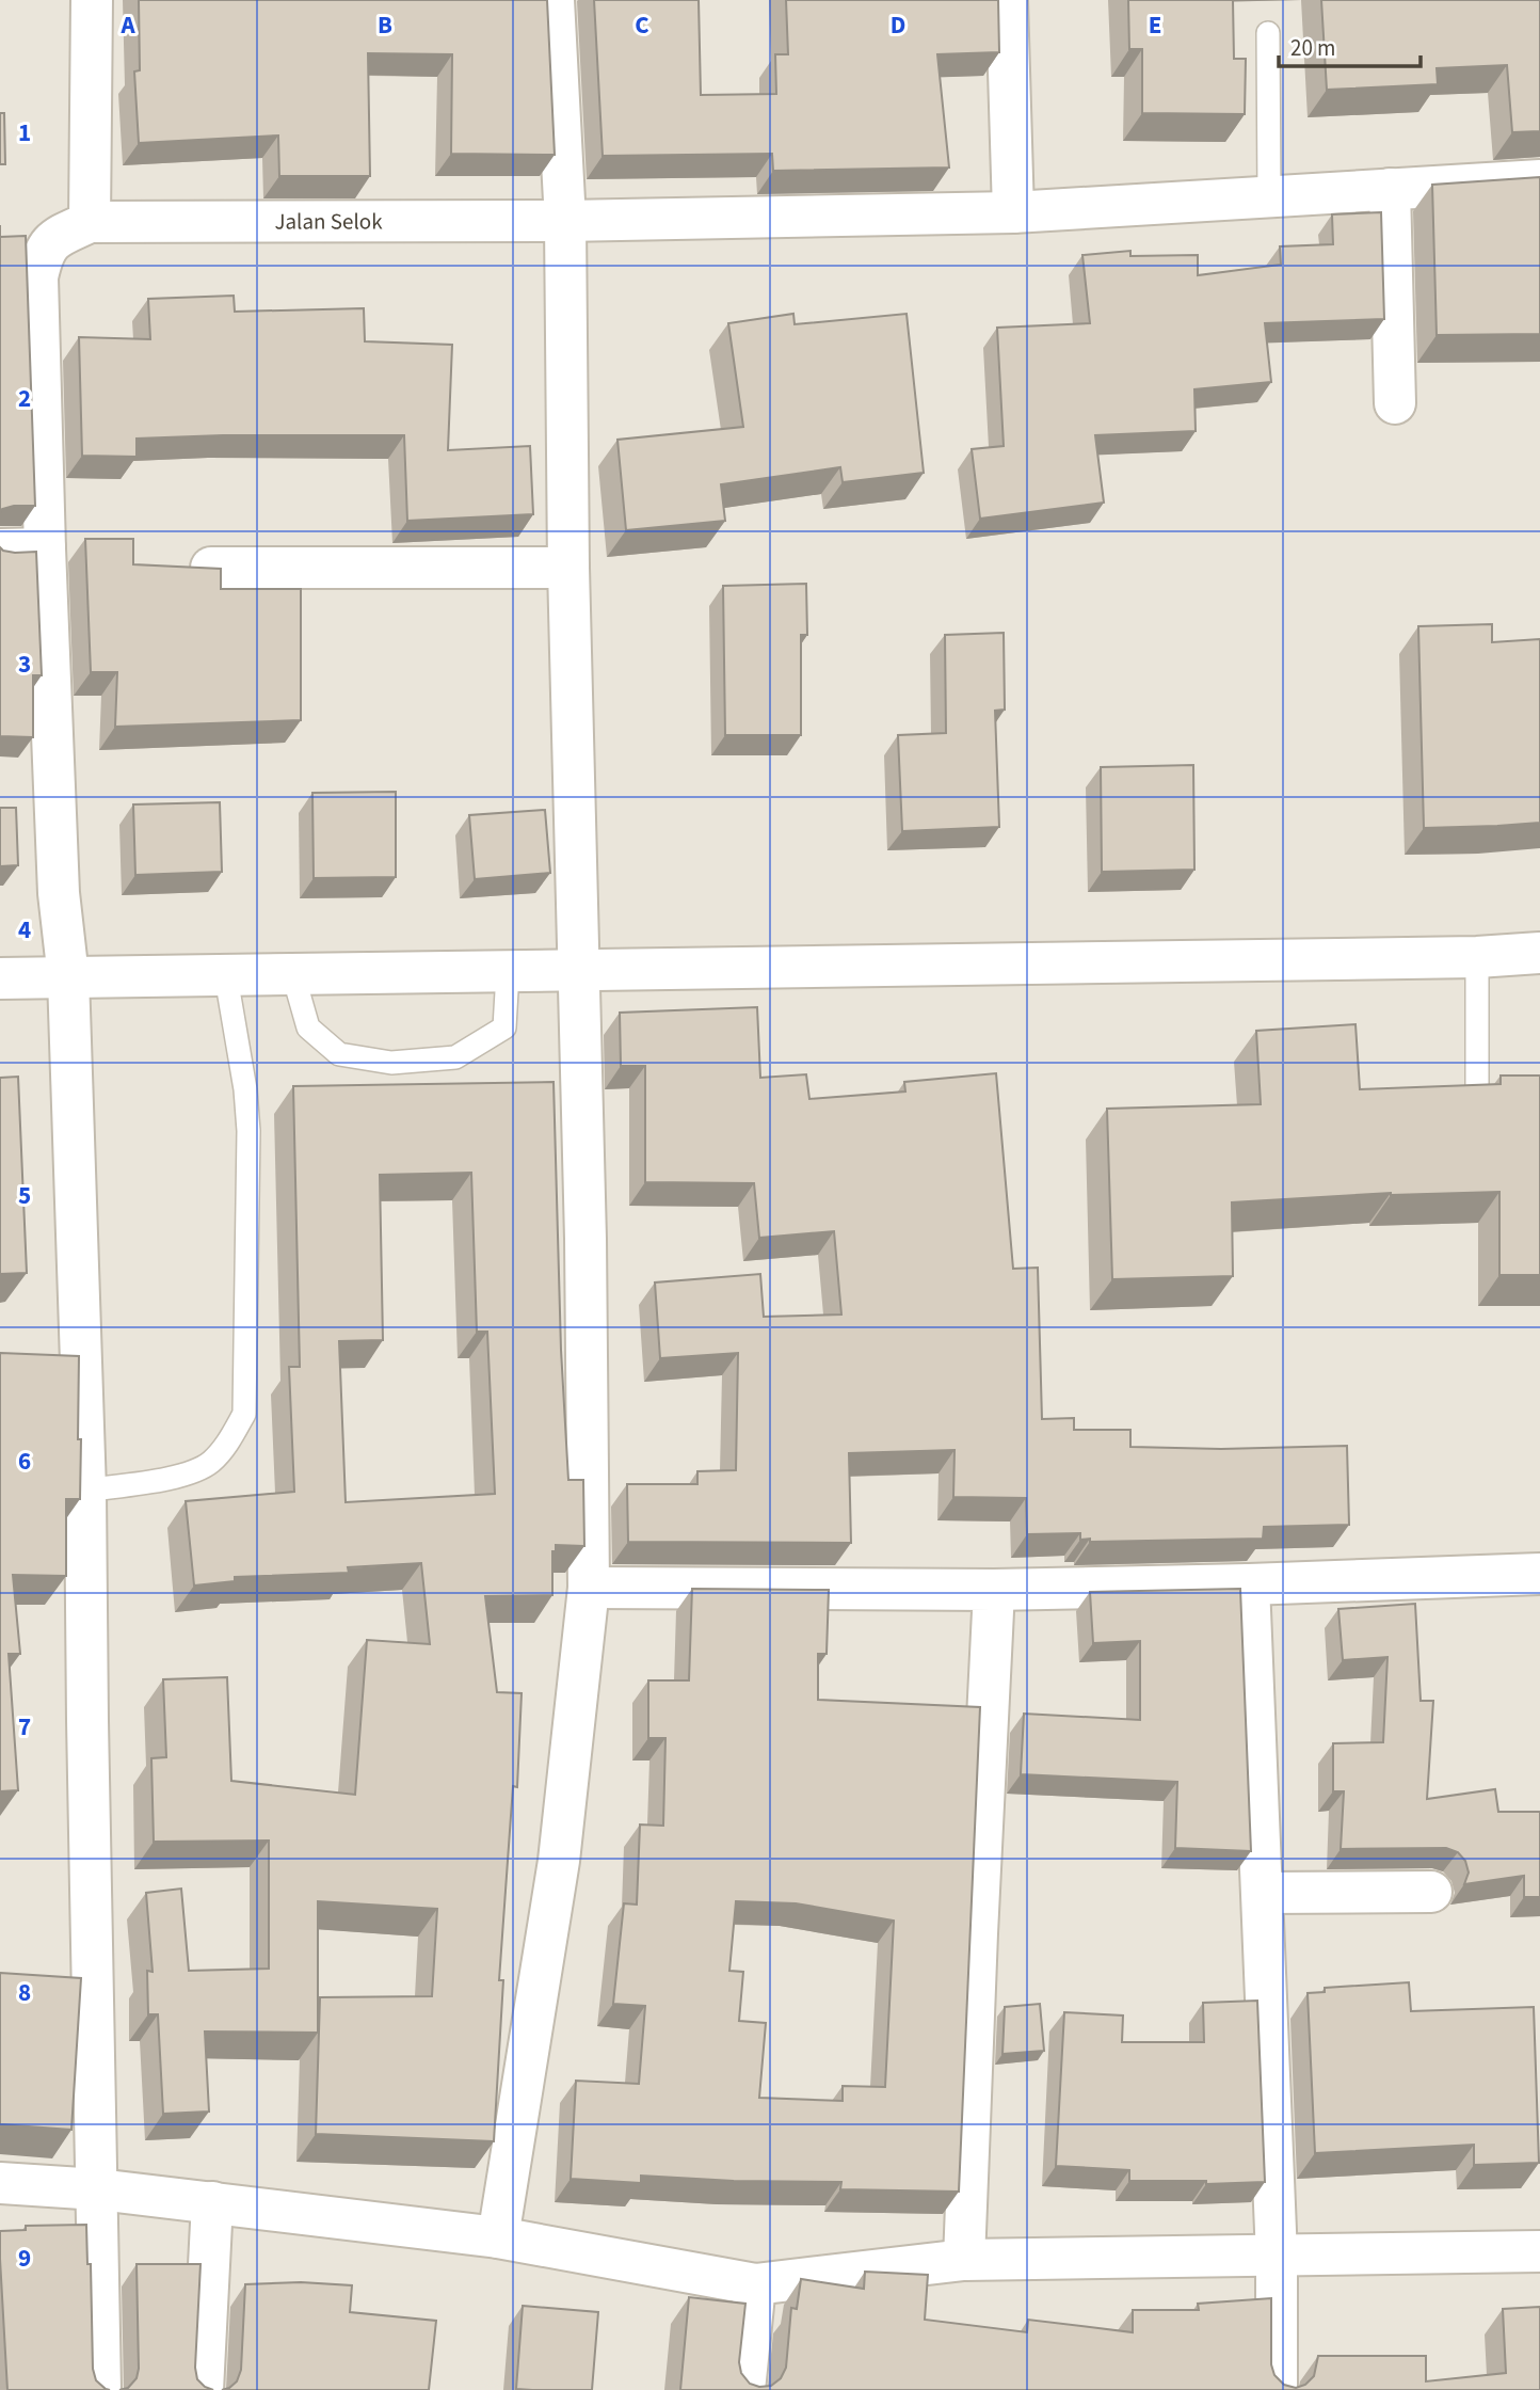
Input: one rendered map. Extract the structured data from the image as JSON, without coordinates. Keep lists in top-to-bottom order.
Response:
{
  "streets": {
    "street": ["Jalan Selok"]
  },
  "scale_bar": "20 m",
  "grid": {
    "columns": [
      "A",
      "B",
      "C",
      "D",
      "E"
    ],
    "rows": [
      "1",
      "2",
      "3",
      "4",
      "5",
      "6",
      "7",
      "8",
      "9"
    ]
  }
}
